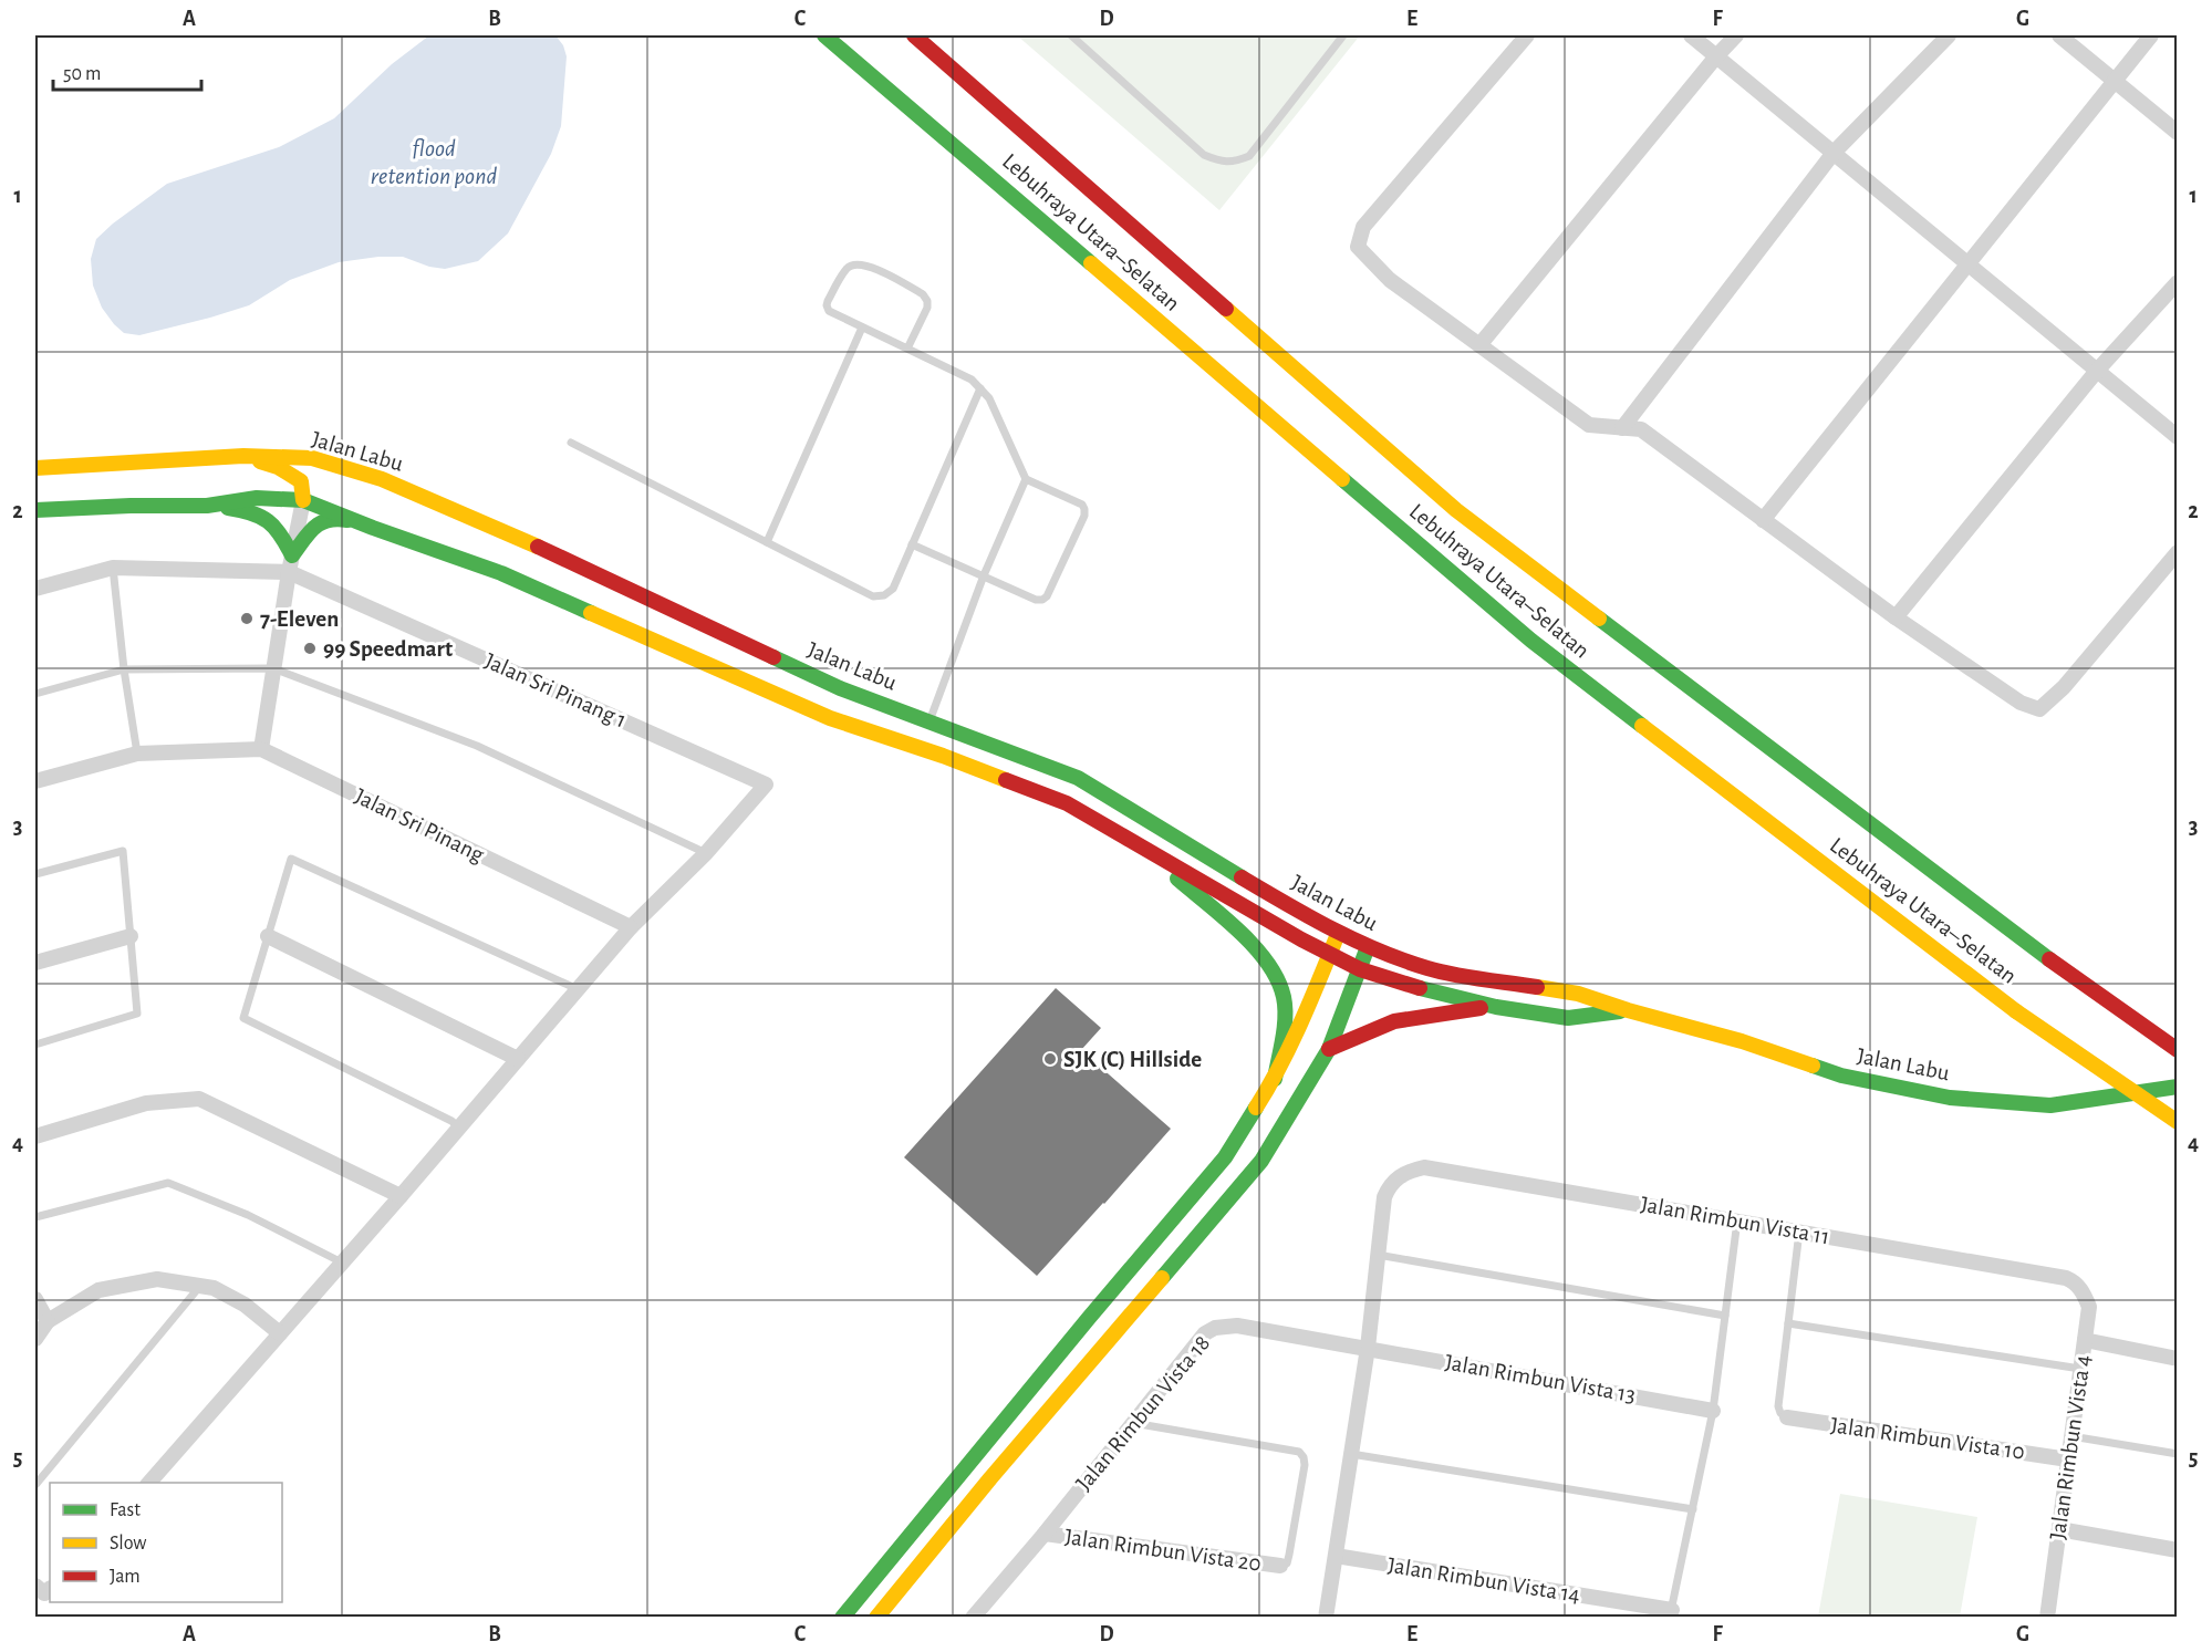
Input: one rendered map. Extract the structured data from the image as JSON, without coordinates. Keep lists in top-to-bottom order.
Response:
{
  "streets": {
    "main road": ["Lebuhraya Utara–Selatan", "Jalan Labu"],
    "street": [
      "Jalan Sri Pinang 1",
      "Jalan Sri Pinang",
      "Jalan Rimbun Vista 11",
      "Jalan Rimbun Vista 13",
      "Jalan Rimbun Vista 18",
      "Jalan Rimbun Vista 10",
      "Jalan Rimbun Vista 4",
      "Jalan Rimbun Vista 20",
      "Jalan Rimbun Vista 14"
    ]
  },
  "crossings": [
    ["Jalan Rimbun Vista 11", "Jalan Rimbun Vista 4"],
    ["Jalan Rimbun Vista 13", "Jalan Rimbun Vista 18"],
    ["Jalan Rimbun Vista 18", "Jalan Rimbun Vista 20"],
    ["Jalan Rimbun Vista 10", "Jalan Rimbun Vista 4"]
  ],
  "water": ["flood retention pond"],
  "places": ["7-Eleven", "99 Speedmart", "SJK (C) Hillside"],
  "legend": ["Fast", "Slow", "Jam"],
  "scale_bar": "50 m",
  "grid": {
    "columns": [
      "A",
      "B",
      "C",
      "D",
      "E",
      "F",
      "G"
    ],
    "rows": [
      "1",
      "2",
      "3",
      "4",
      "5"
    ]
  }
}
